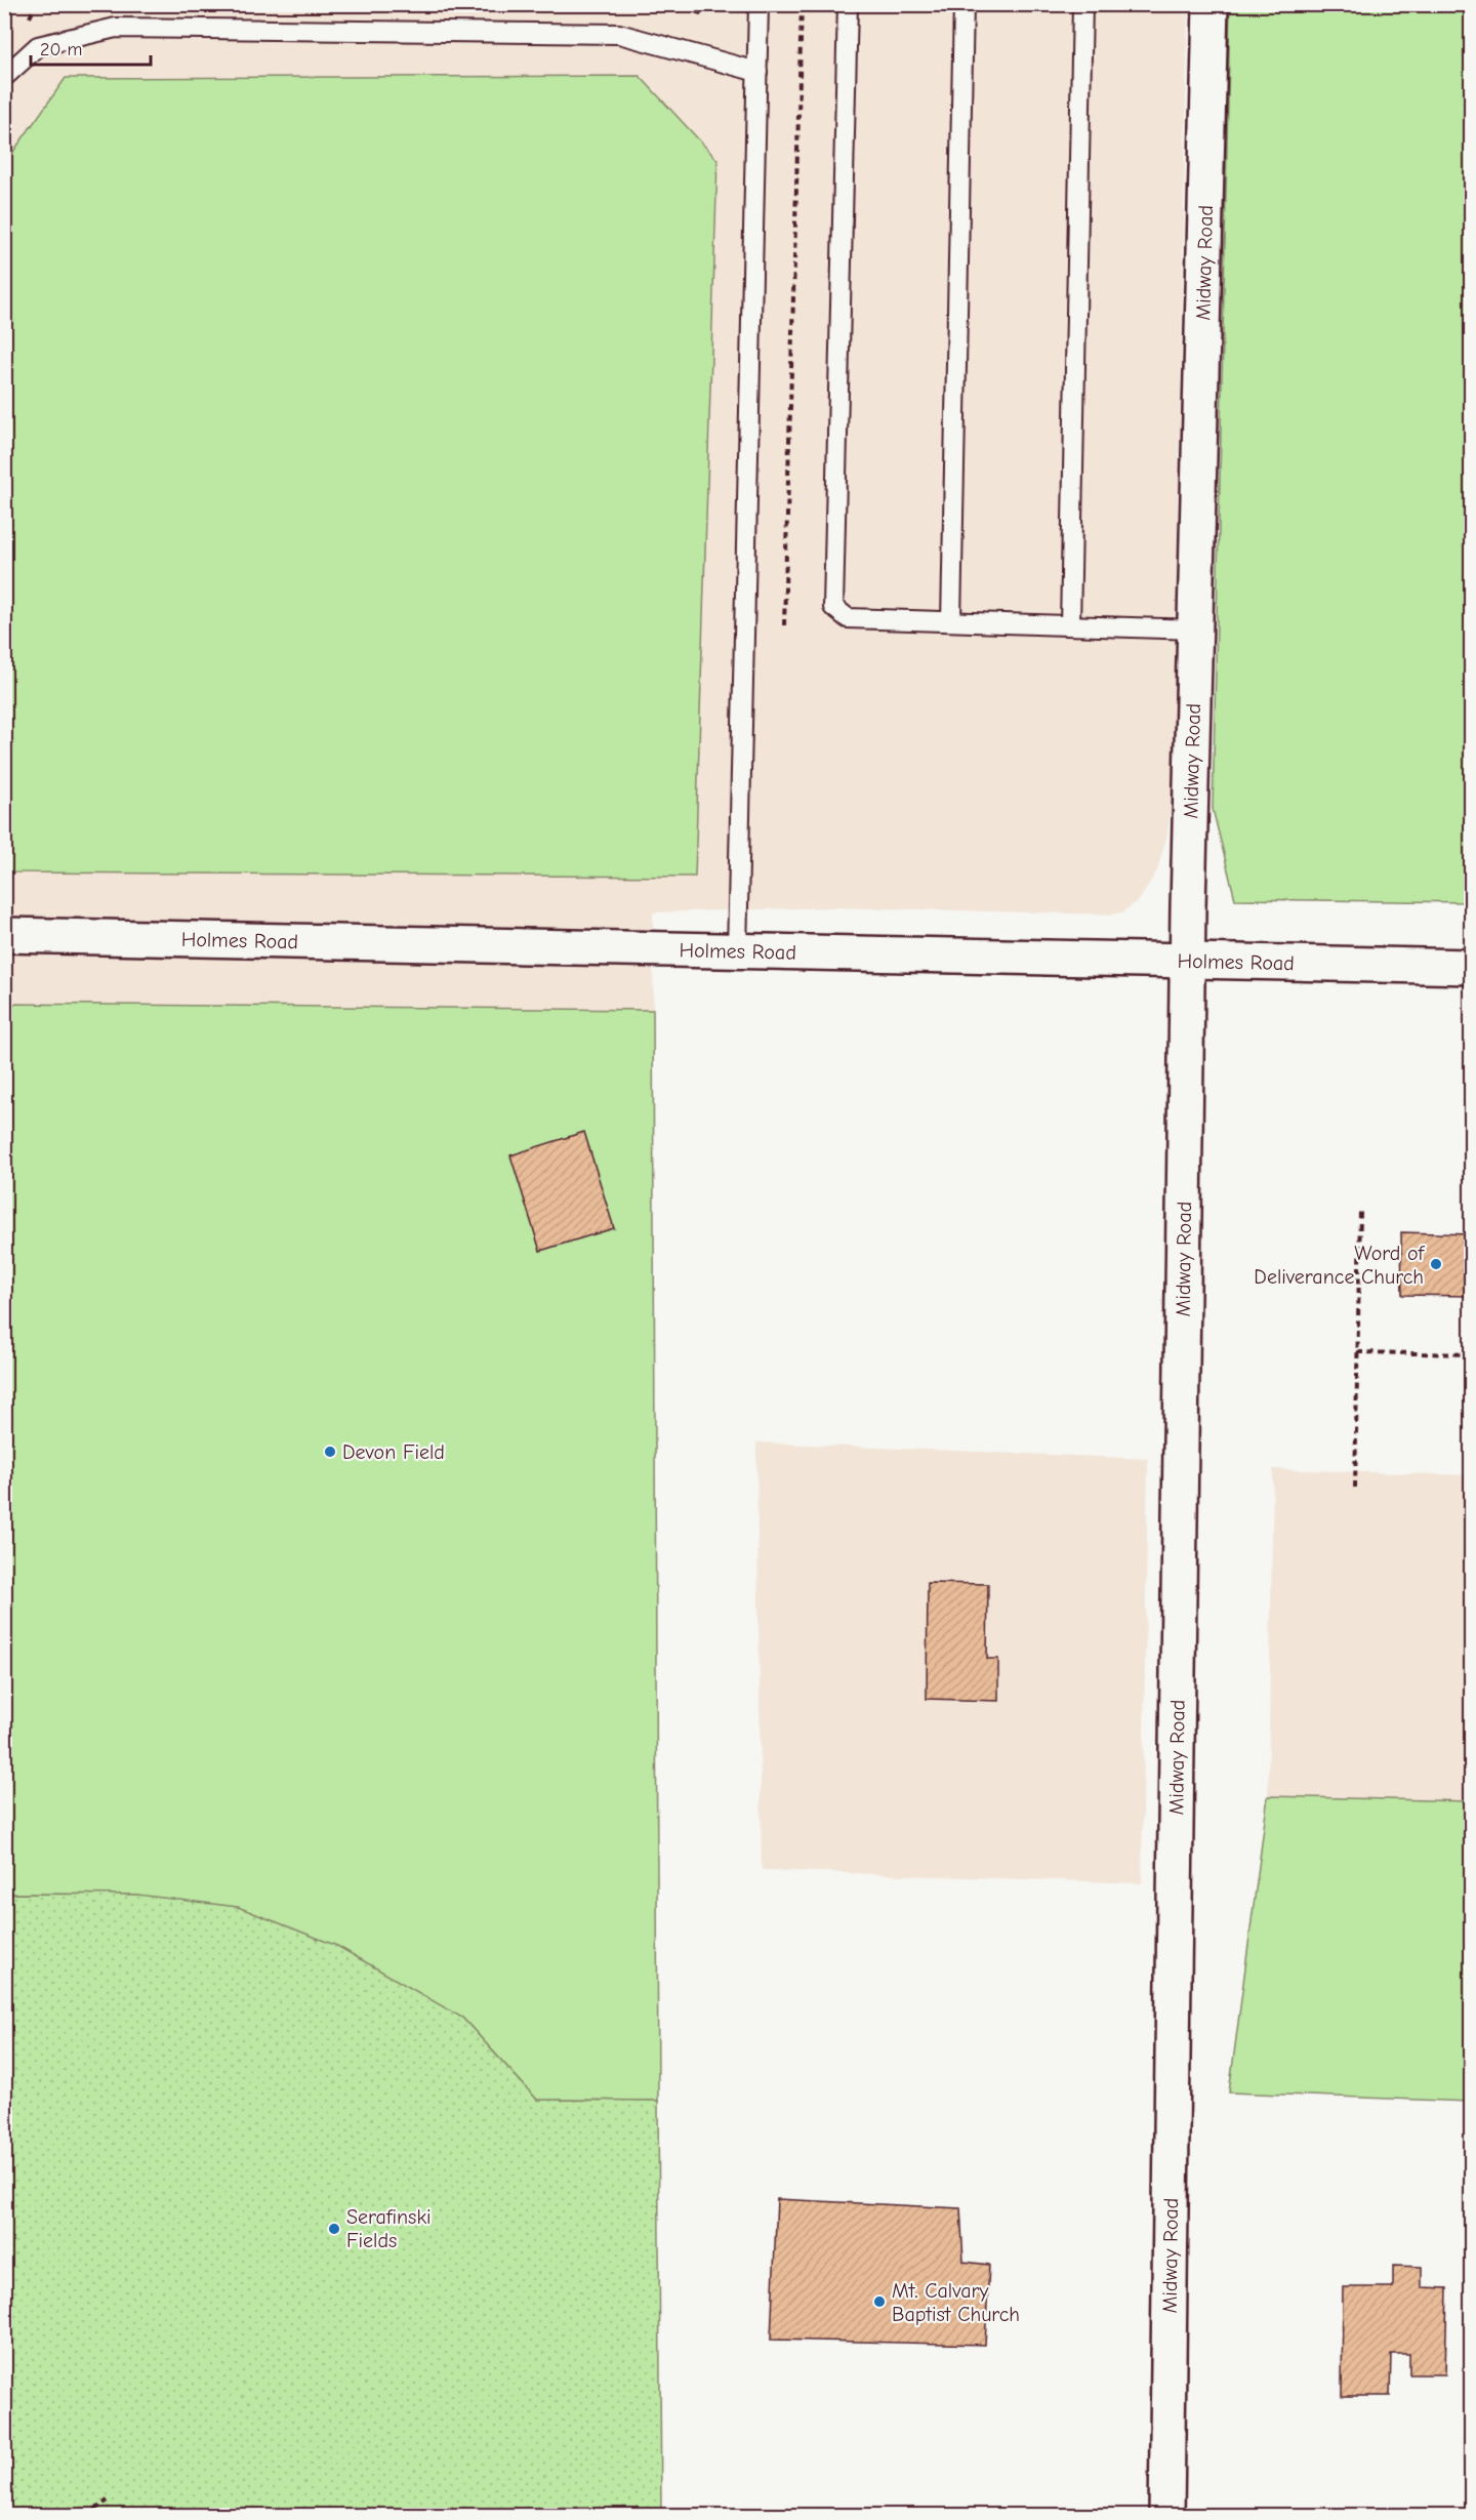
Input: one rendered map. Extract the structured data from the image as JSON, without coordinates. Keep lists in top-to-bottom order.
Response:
{
  "streets": {
    "street": ["Midway Road", "Holmes Road"]
  },
  "crossings": [
    ["Midway Road", "Holmes Road"]
  ],
  "places": [
    "Word of Deliverance Church",
    "Devon Field",
    "Serafinski Fields",
    "Mt. Calvary Baptist Church"
  ],
  "scale_bar": "20 m"
}
